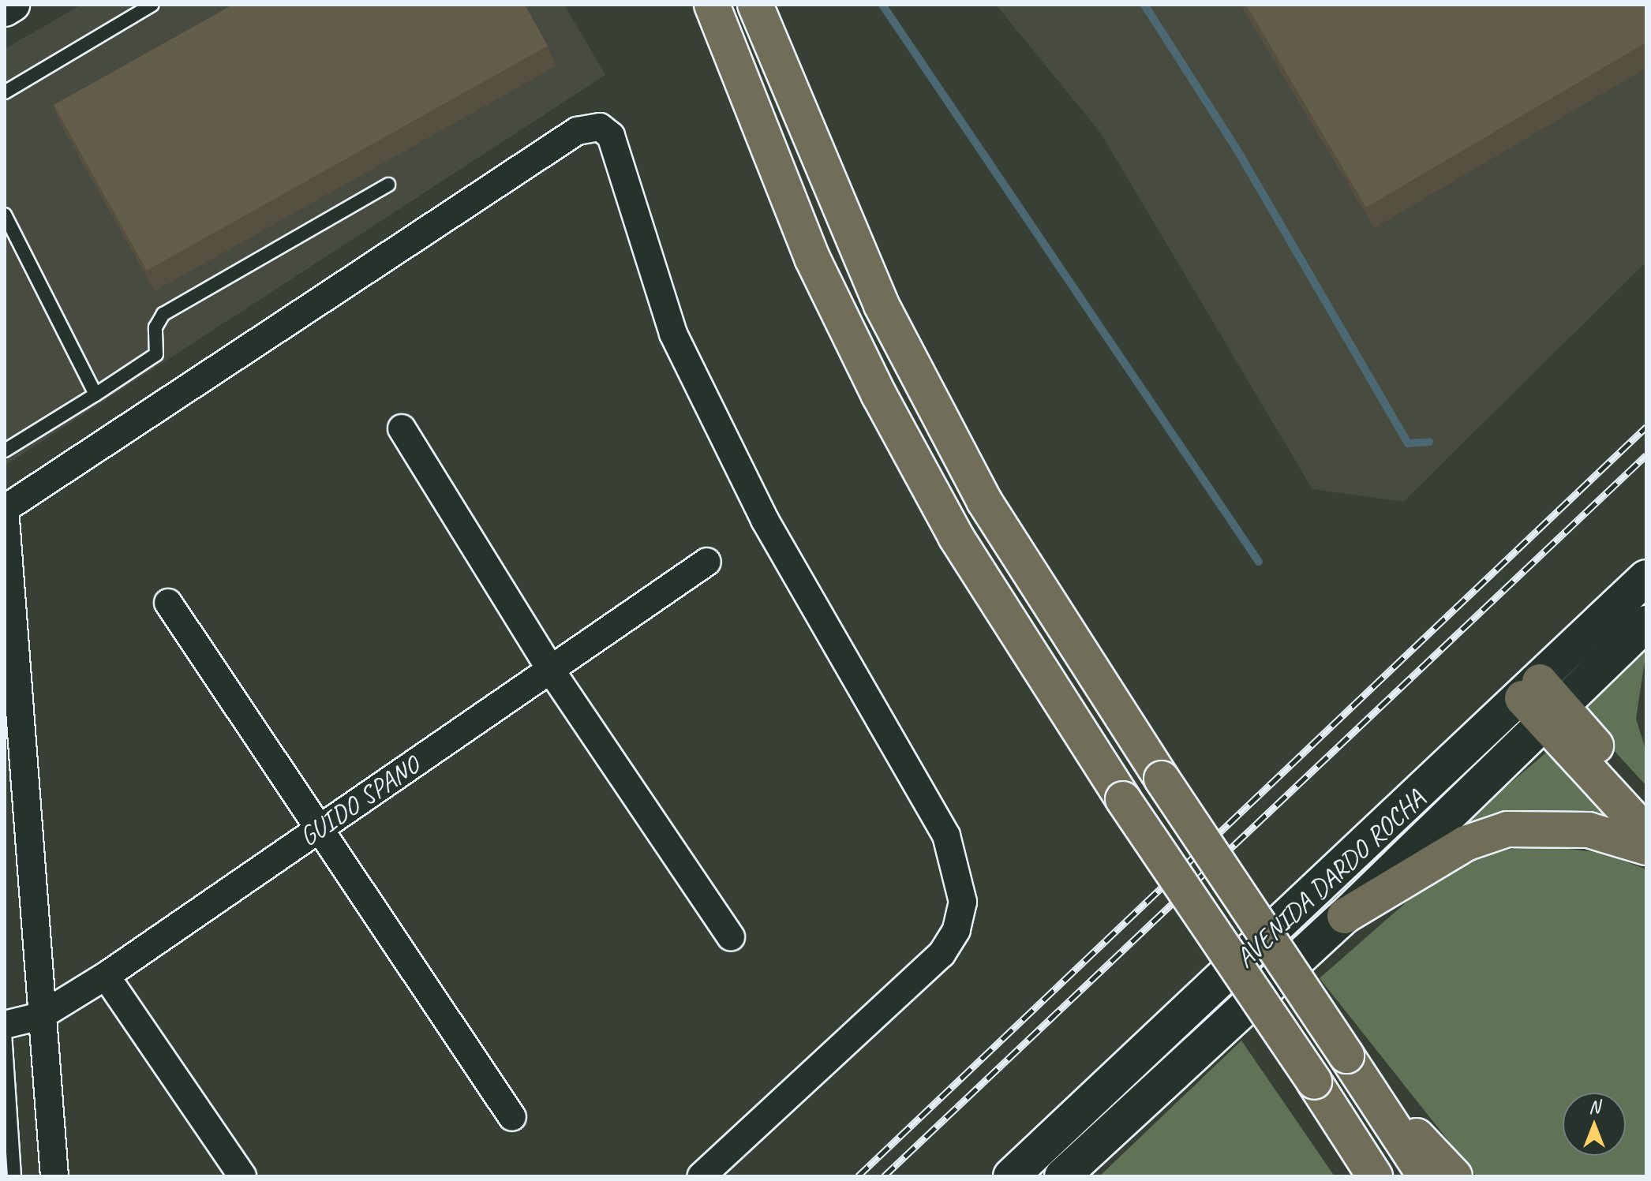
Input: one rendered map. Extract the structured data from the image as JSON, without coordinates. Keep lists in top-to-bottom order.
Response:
{
  "streets": {
    "main road": ["AVENIDA DARDO ROCHA"],
    "street": ["GUIDO SPANO"]
  },
  "north": "top"
}
